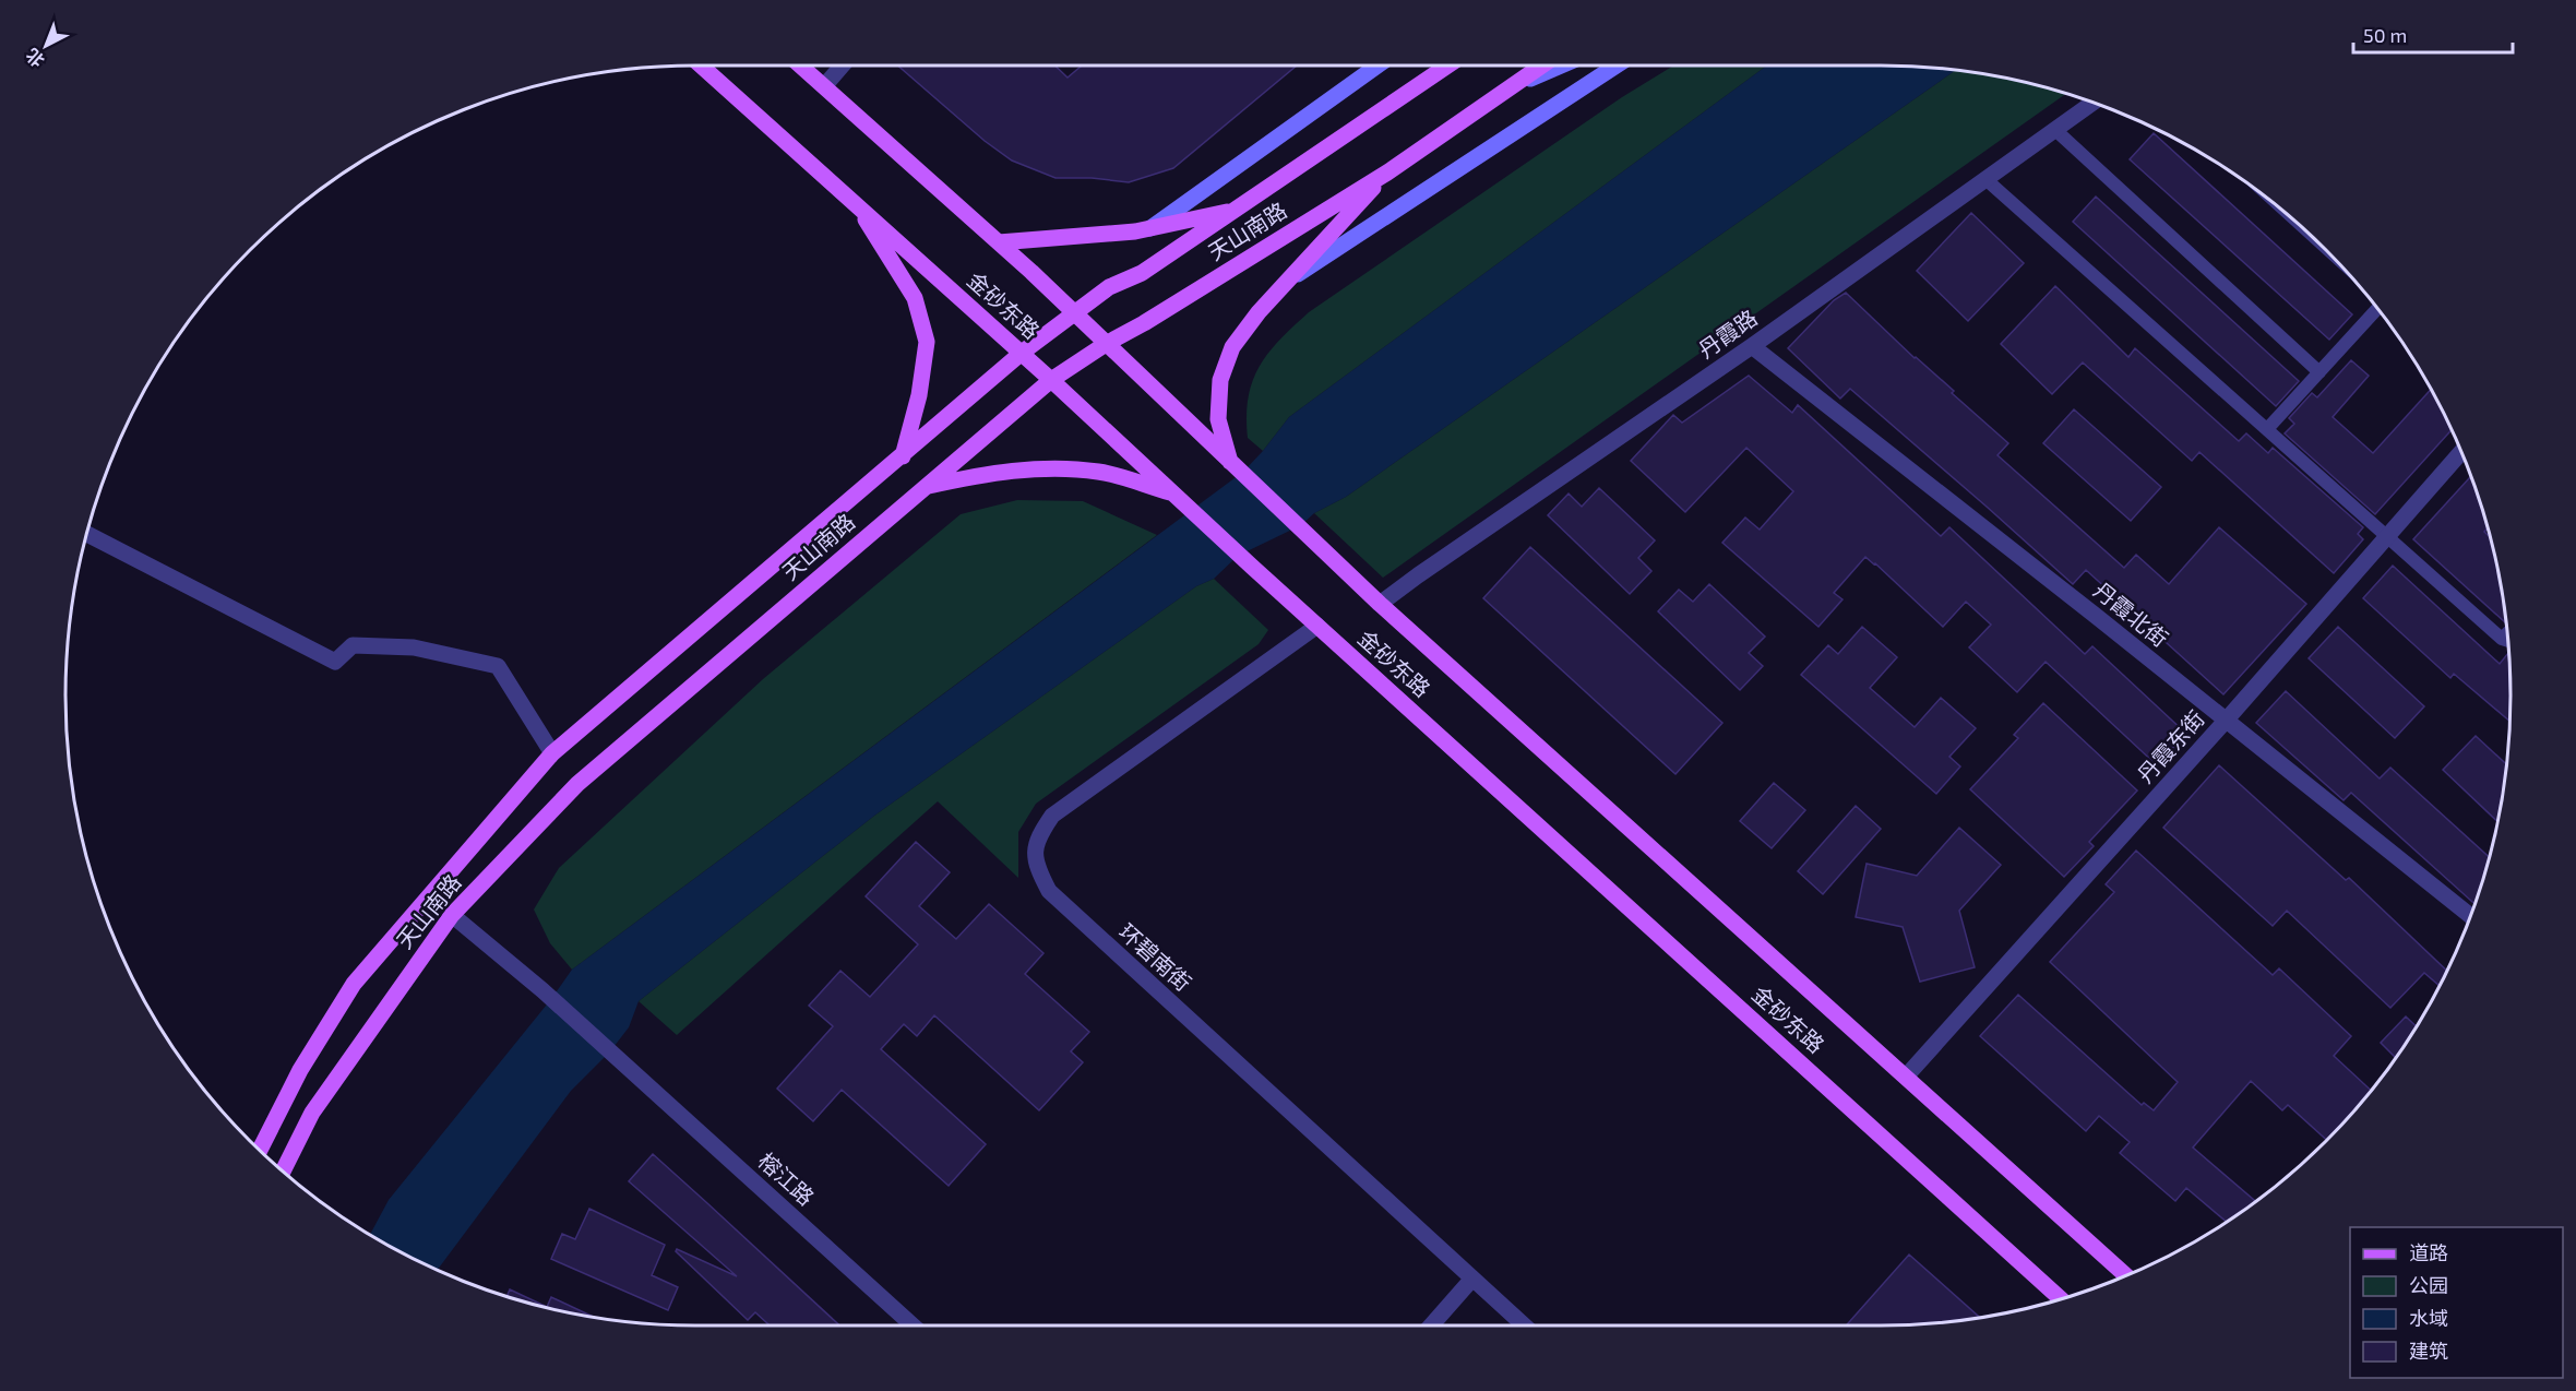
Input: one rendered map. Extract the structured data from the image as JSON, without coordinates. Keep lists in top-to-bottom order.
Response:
{
  "streets": {
    "main road": ["天山南路", "金砂东路"],
    "street": [
      "丹霞路",
      "丹霞北街",
      "丹霞东街",
      "环碧南街",
      "榕江路"
    ]
  },
  "crossings": [
    ["天山南路", "金砂东路"],
    ["天山南路", "榕江路"],
    ["金砂东路", "丹霞路"],
    ["金砂东路", "丹霞东街"],
    ["金砂东路", "环碧南街"],
    ["丹霞路", "丹霞北街"],
    ["丹霞北街", "丹霞东街"]
  ],
  "legend": [
    "道路",
    "公园",
    "水域",
    "建筑"
  ],
  "scale_bar": "50 m",
  "north": "bottom left"
}
